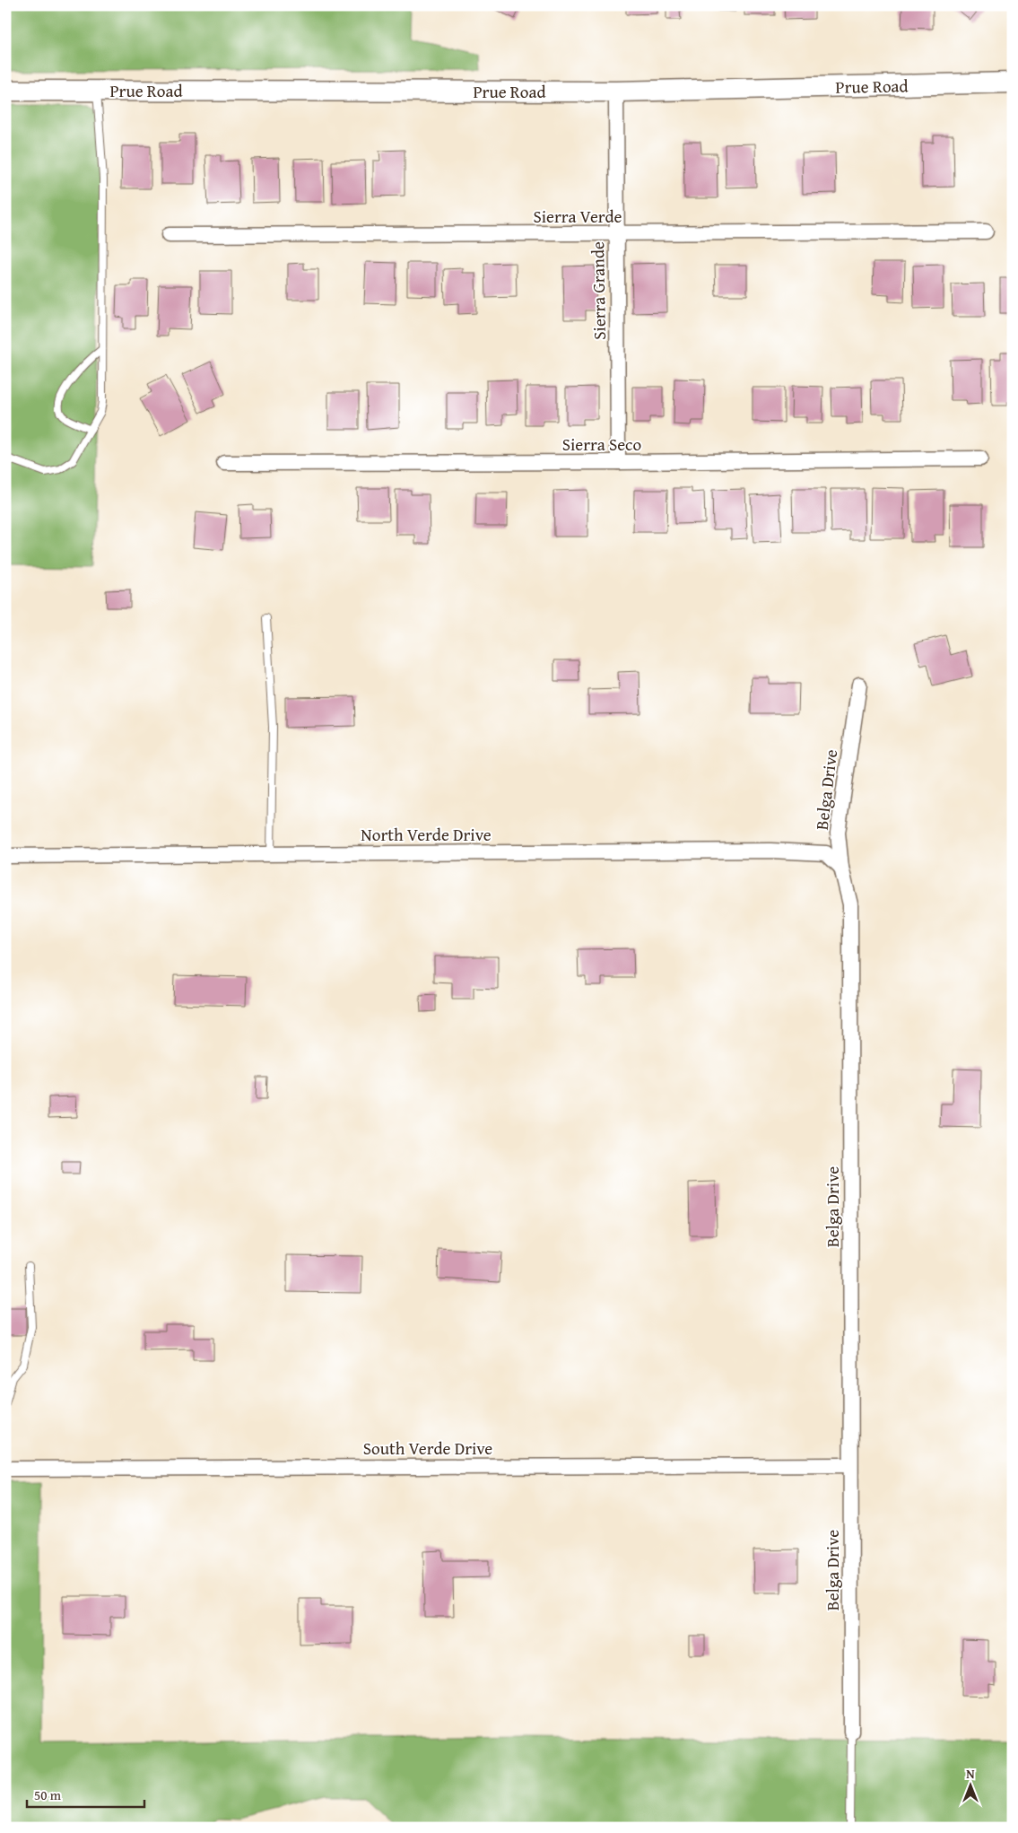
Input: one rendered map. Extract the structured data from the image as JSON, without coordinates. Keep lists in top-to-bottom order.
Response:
{
  "streets": {
    "main road": ["Prue Road"],
    "street": [
      "Sierra Verde",
      "Sierra Grande",
      "Sierra Seco",
      "Belga Drive",
      "North Verde Drive",
      "South Verde Drive"
    ]
  },
  "crossings": [
    ["Prue Road", "Sierra Grande"],
    ["Sierra Verde", "Sierra Grande"],
    ["Sierra Grande", "Sierra Seco"],
    ["Belga Drive", "North Verde Drive"],
    ["Belga Drive", "South Verde Drive"]
  ],
  "scale_bar": "50 m",
  "north": "top"
}
